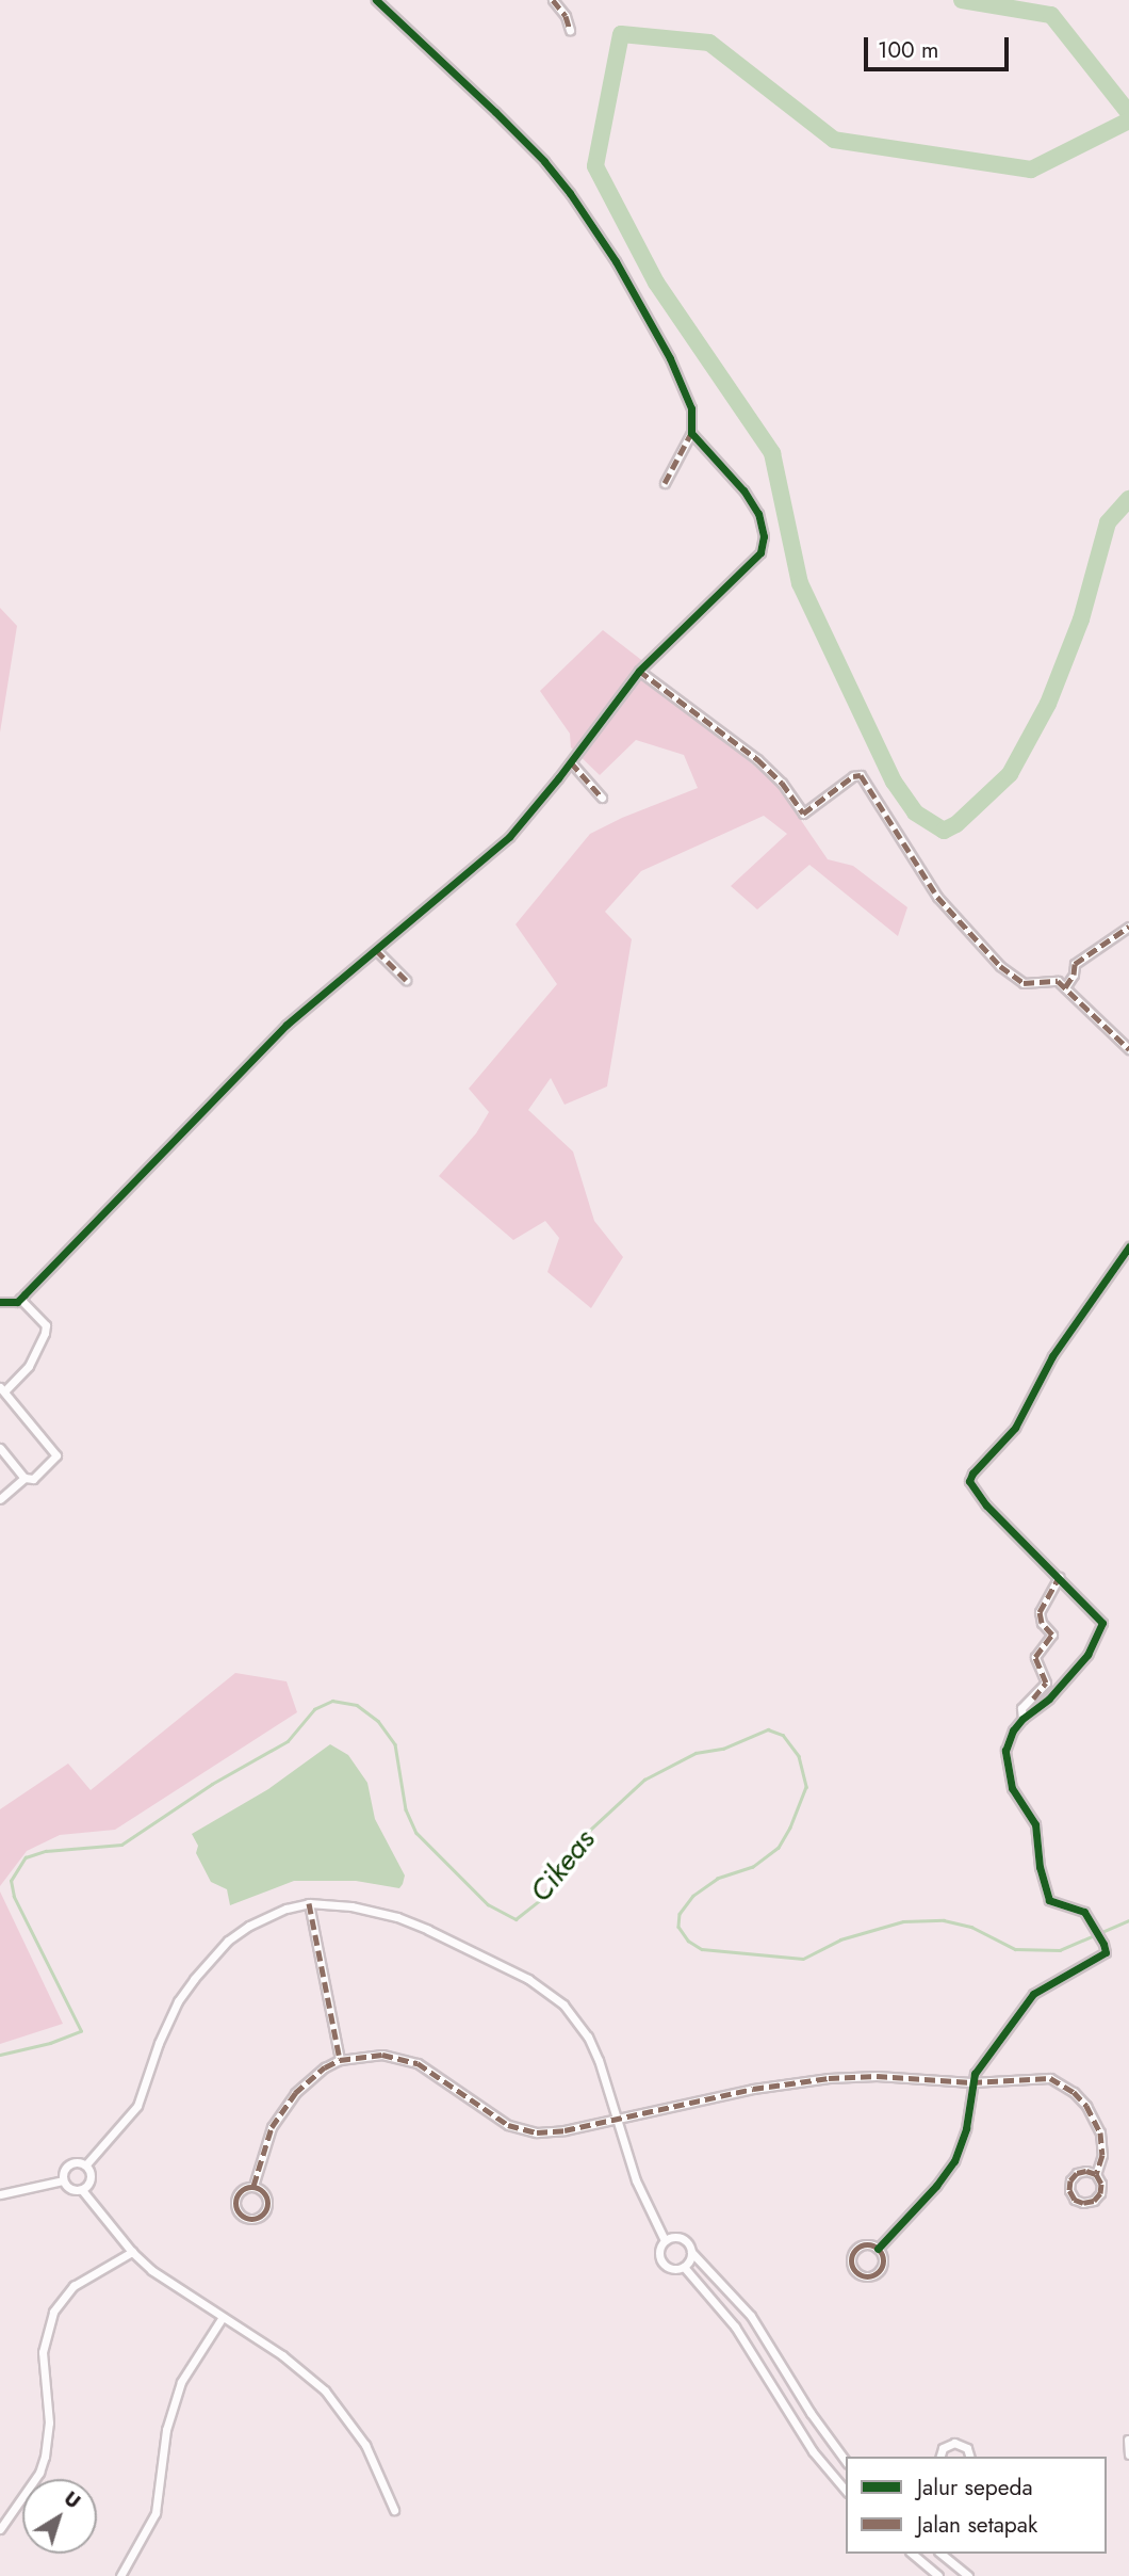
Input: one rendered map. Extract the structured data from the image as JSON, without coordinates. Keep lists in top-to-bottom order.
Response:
{
  "water": ["Cikeas"],
  "legend": ["Jalur sepeda", "Jalan setapak"],
  "scale_bar": "100 m",
  "north": "top right"
}
